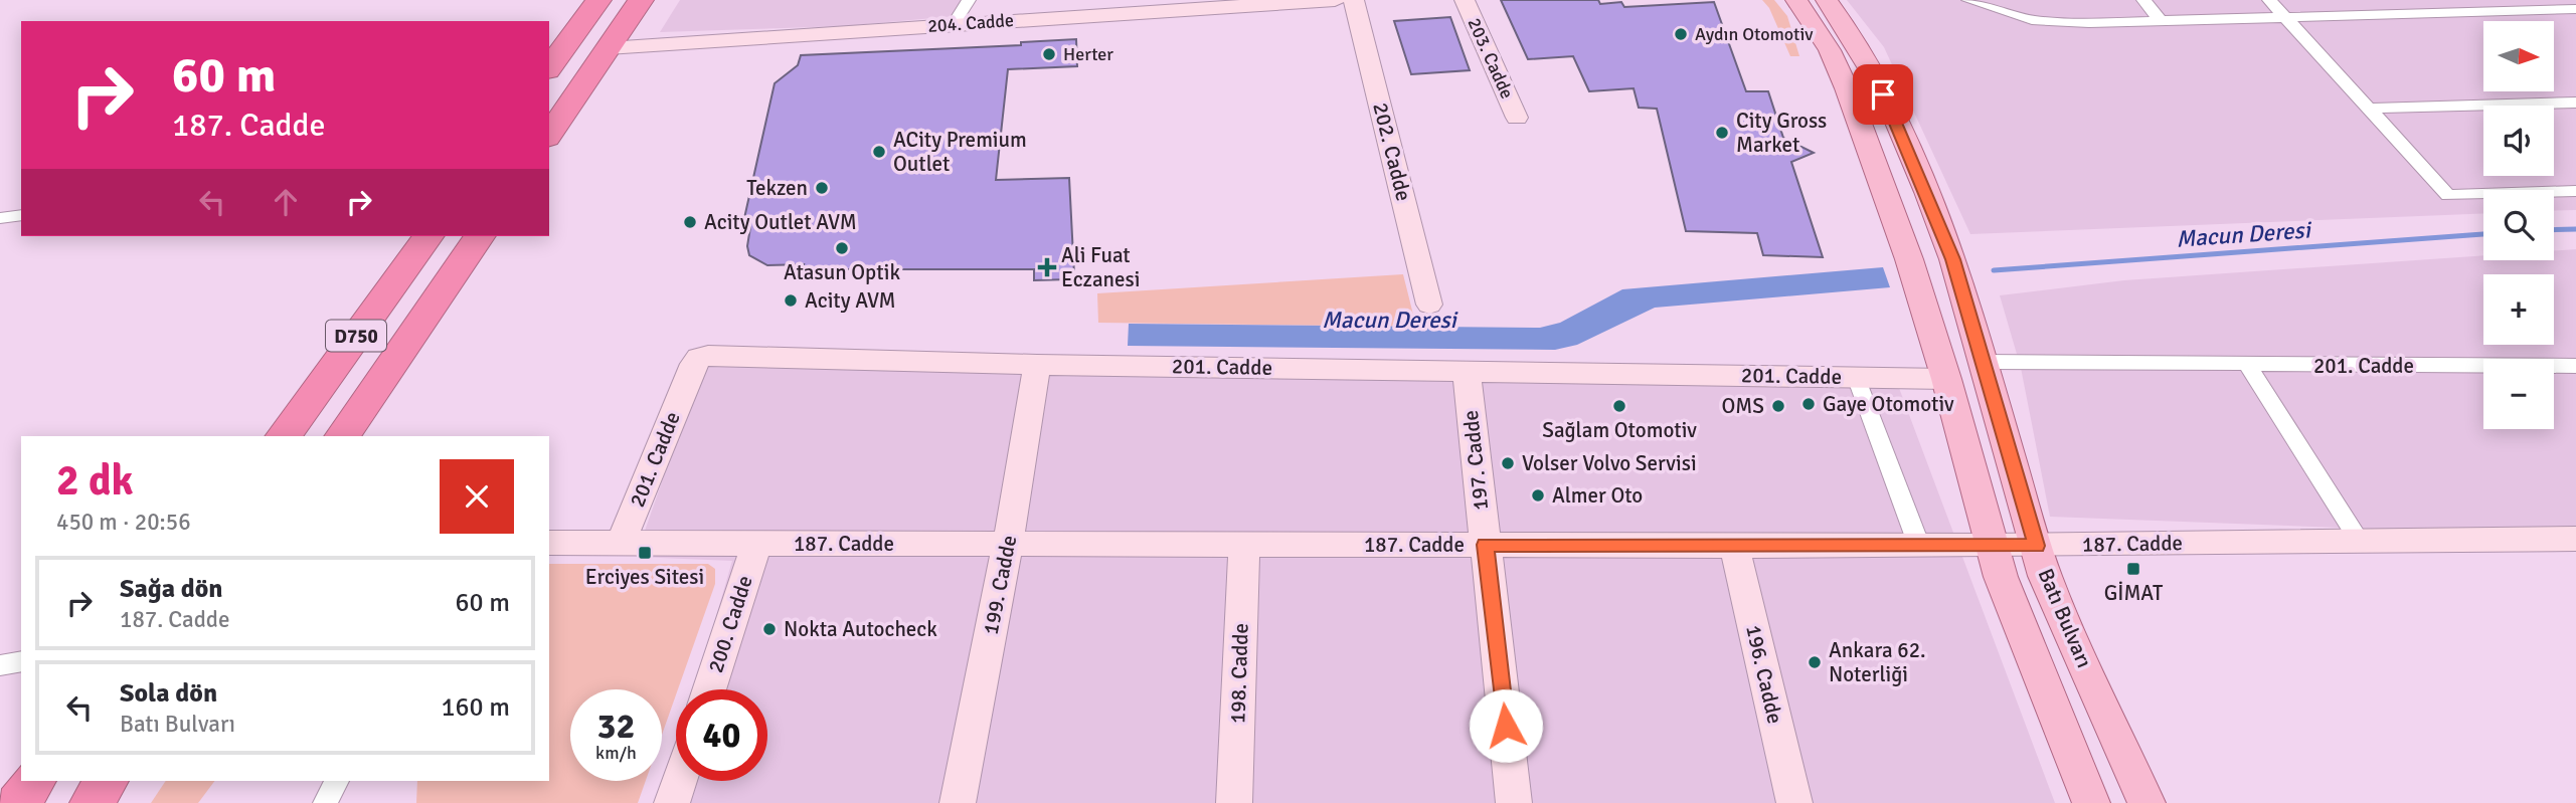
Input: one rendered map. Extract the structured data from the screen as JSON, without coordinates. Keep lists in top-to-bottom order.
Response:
{
  "streets": {
    "highway": ["D750"],
    "main road": ["Batı Bulvarı"],
    "street": [
      "204. Cadde",
      "203. Cadde",
      "202. Cadde",
      "201. Cadde",
      "197. Cadde",
      "187. Cadde",
      "199. Cadde",
      "200. Cadde",
      "198. Cadde",
      "196. Cadde"
    ]
  },
  "crossings": [
    ["201. Cadde", "197. Cadde"],
    ["201. Cadde", "187. Cadde"],
    ["201. Cadde", "199. Cadde"],
    ["201. Cadde", "Batı Bulvarı"],
    ["197. Cadde", "187. Cadde"],
    ["187. Cadde", "199. Cadde"],
    ["187. Cadde", "Batı Bulvarı"],
    ["187. Cadde", "200. Cadde"],
    ["187. Cadde", "198. Cadde"],
    ["187. Cadde", "196. Cadde"]
  ],
  "water": ["Macun Deresi"],
  "places": {
    "other": [
      "Aydın Otomotiv",
      "Herter",
      "City Gross Market",
      "ACity Premium Outlet",
      "Tekzen",
      "Acity Outlet AVM",
      "Atasun Optik",
      "Acity AVM",
      "Gaye Otomotiv",
      "Sağlam Otomotiv",
      "OMS",
      "Volser Volvo Servisi",
      "Almer Oto",
      "Nokta Autocheck",
      "Ankara 62. Noterliği"
    ],
    "health": ["Ali Fuat Eczanesi"],
    "transit": ["Erciyes Sitesi", "GİMAT"]
  },
  "north": "right",
  "page": {
    "map_buttons": ["+", "−"],
    "turn": ["60 m", "187. Cadde"],
    "heading": ["2 dk", "450 m · 20:56"],
    "list": [
      {
        "name": "Sağa dön",
        "note": "187. Cadde",
        "value": "60 m"
      },
      {
        "name": "Sola dön",
        "note": "Batı Bulvarı",
        "value": "160 m"
      }
    ],
    "speed": "32 km/h",
    "limit": "40"
  }
}
